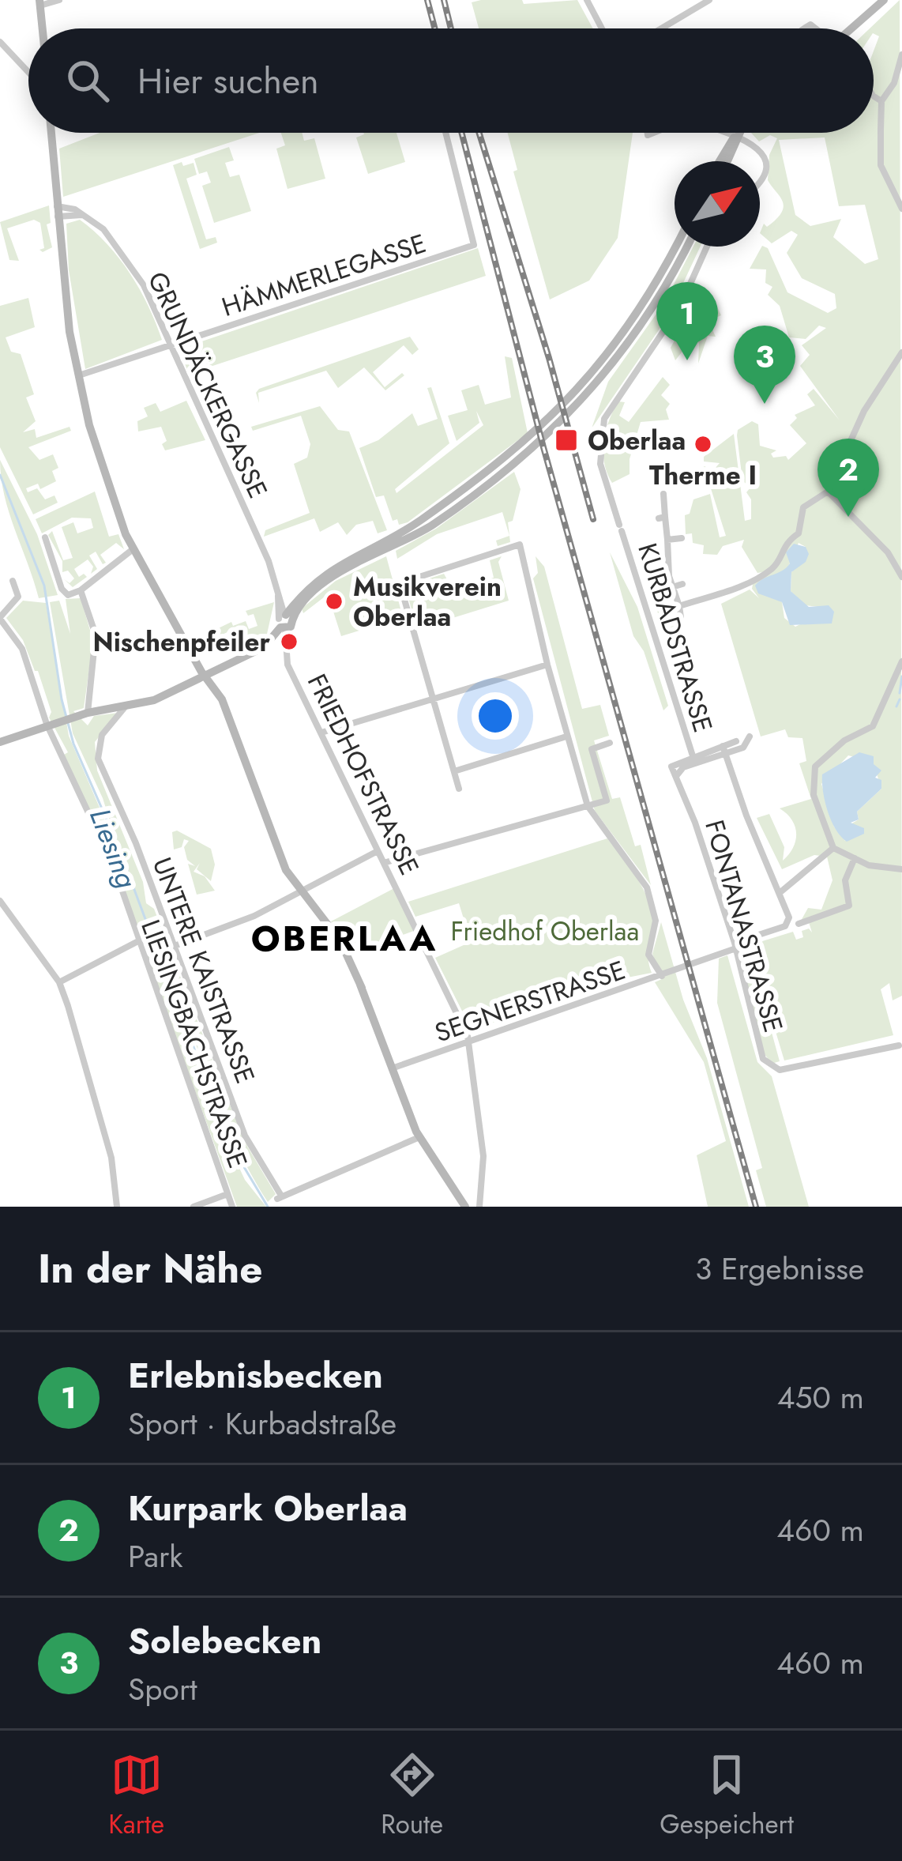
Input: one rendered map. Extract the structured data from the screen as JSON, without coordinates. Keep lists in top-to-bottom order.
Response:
{
  "streets": {
    "street": [
      "HÄMMERLEGASSE",
      "GRUNDÄCKERGASSE",
      "KURBADSTRASSE",
      "FRIEDHOFSTRASSE",
      "FONTANASTRASSE",
      "UNTERE KAISTRASSE",
      "SEGNERSTRASSE",
      "LIESINGBACHSTRASSE"
    ]
  },
  "crossings": [
    ["HÄMMERLEGASSE", "GRUNDÄCKERGASSE"],
    ["GRUNDÄCKERGASSE", "FRIEDHOFSTRASSE"],
    ["KURBADSTRASSE", "FONTANASTRASSE"],
    ["FRIEDHOFSTRASSE", "SEGNERSTRASSE"],
    ["FONTANASTRASSE", "SEGNERSTRASSE"]
  ],
  "districts": ["OBERLAA"],
  "water": ["Liesing"],
  "parks": ["Friedhof Oberlaa"],
  "places": {
    "transit": ["Oberlaa"],
    "other": ["Therme I", "Musikverein Oberlaa", "Nischenpfeiler"]
  },
  "north": "top right",
  "page": {
    "search": "Hier suchen",
    "pins": ["1", "3", "2"],
    "heading": ["In der Nähe", "3 Ergebnisse"],
    "list": [
      {
        "mark": "1",
        "name": "Erlebnisbecken",
        "note": "Sport · Kurbadstraße",
        "value": "450 m"
      },
      {
        "mark": "2",
        "name": "Kurpark Oberlaa",
        "note": "Park",
        "value": "460 m"
      },
      {
        "mark": "3",
        "name": "Solebecken",
        "note": "Sport",
        "value": "460 m"
      }
    ],
    "nav": ["Karte", "Route", "Gespeichert"]
  }
}
